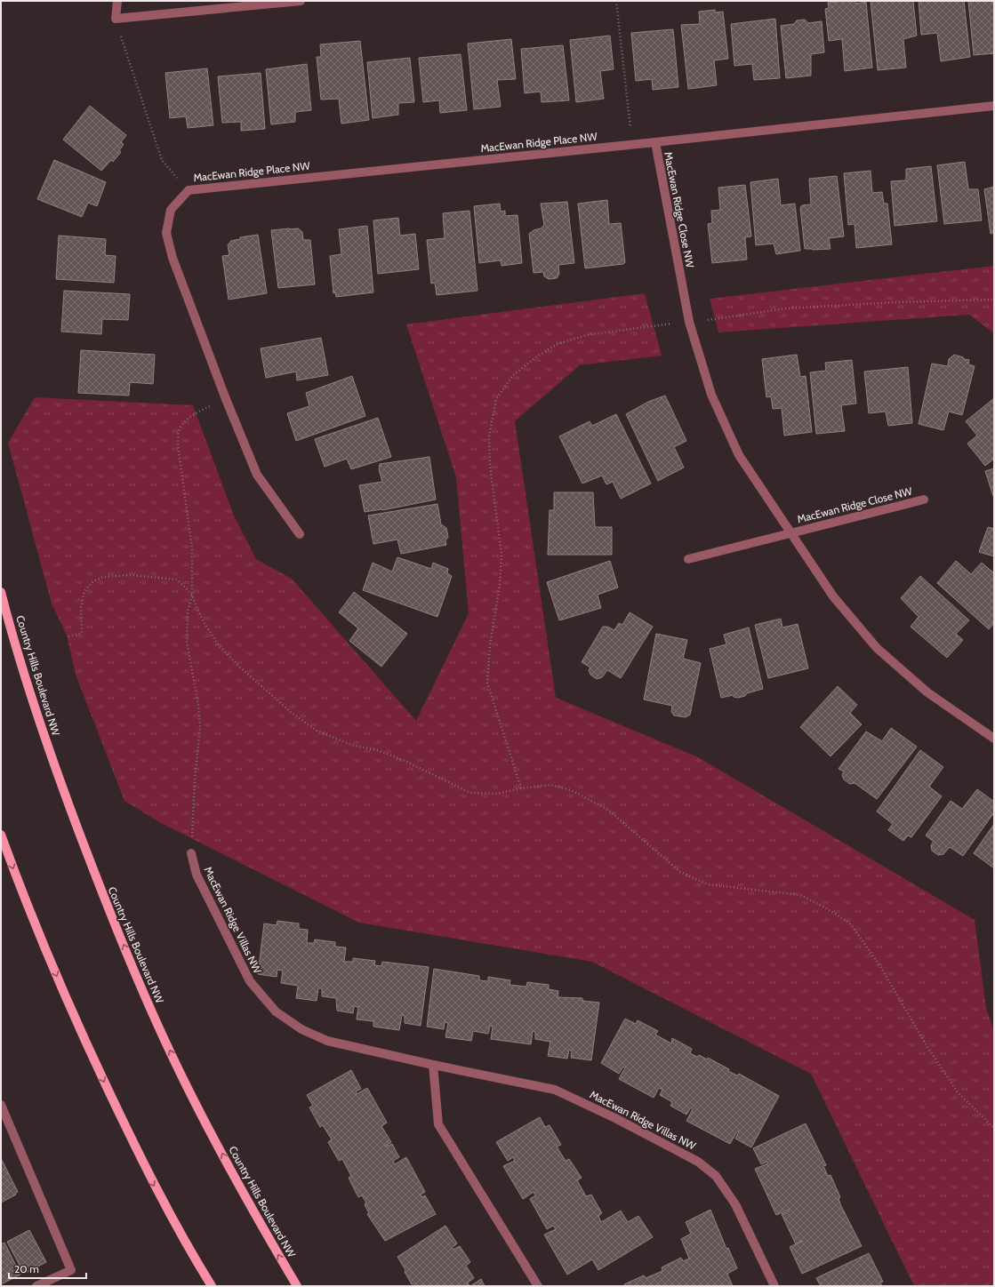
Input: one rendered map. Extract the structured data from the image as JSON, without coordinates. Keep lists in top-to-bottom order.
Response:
{
  "streets": {
    "main road": ["Country Hills Boulevard NW"],
    "street": ["MacEwan Ridge Place NW", "MacEwan Ridge Close NW", "MacEwan Ridge Villas NW"]
  },
  "crossings": [
    ["MacEwan Ridge Place NW", "MacEwan Ridge Close NW"]
  ],
  "scale_bar": "20 m"
}
